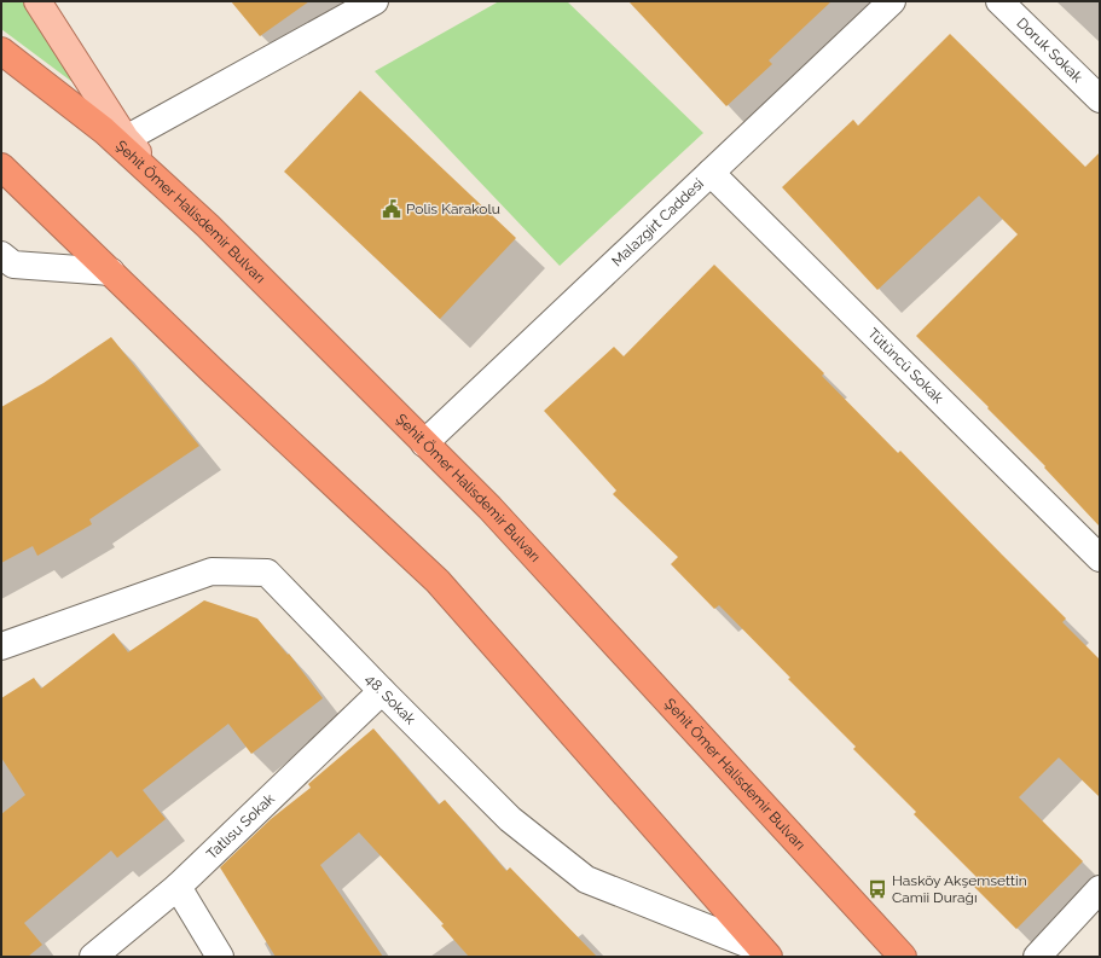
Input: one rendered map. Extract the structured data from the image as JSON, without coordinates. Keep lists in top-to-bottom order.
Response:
{
  "streets": {
    "highway": ["Şehit Ömer Halisdemir Bulvarı"],
    "street": [
      "Doruk Sokak",
      "Malazgirt Caddesi",
      "Tütüncü Sokak",
      "48. Sokak",
      "Tatlısu Sokak"
    ]
  },
  "crossings": [
    ["Şehit Ömer Halisdemir Bulvarı", "Malazgirt Caddesi"],
    ["Malazgirt Caddesi", "Tütüncü Sokak"],
    ["48. Sokak", "Tatlısu Sokak"]
  ],
  "places": {
    "public building": ["Polis Karakolu"],
    "bus stop": ["Hasköy Akşemsettin Camii Durağı"]
  }
}
